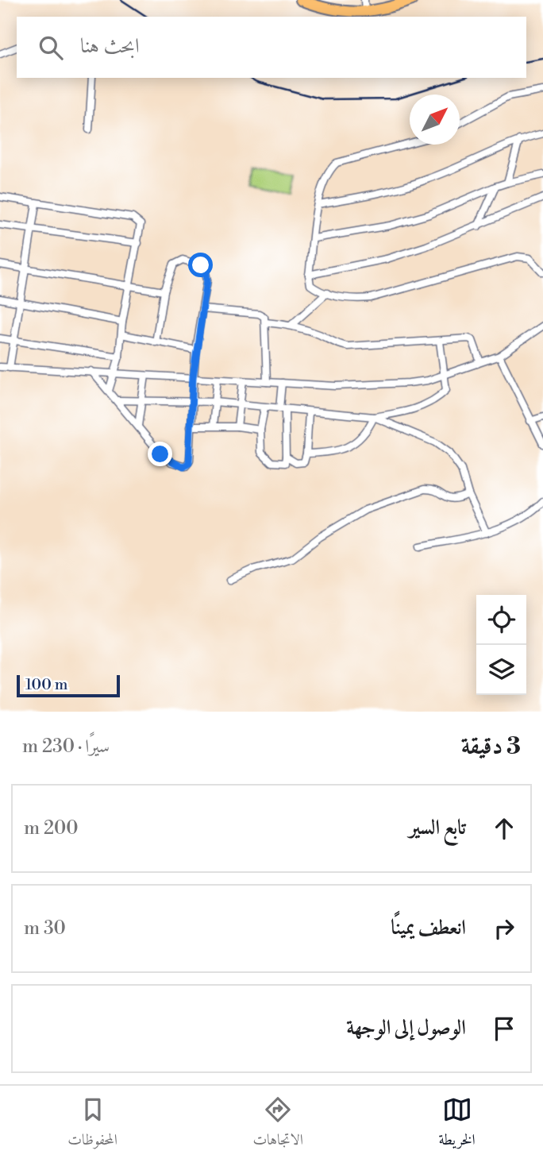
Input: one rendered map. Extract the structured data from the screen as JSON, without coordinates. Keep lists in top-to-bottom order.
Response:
{
  "scale_bar": "100 m",
  "north": "top right",
  "page": {
    "search": "ابحث هنا",
    "scale": "100 m",
    "heading": ["3 دقيقة", "سيرًا · 230 m"],
    "list": [
      ["تابع السير", "200 m"],
      ["انعطف يمينًا", "30 m"],
      "الوصول إلى الوجهة"
    ],
    "nav": ["الخريطة", "الاتجاهات", "المحفوظات"]
  }
}
